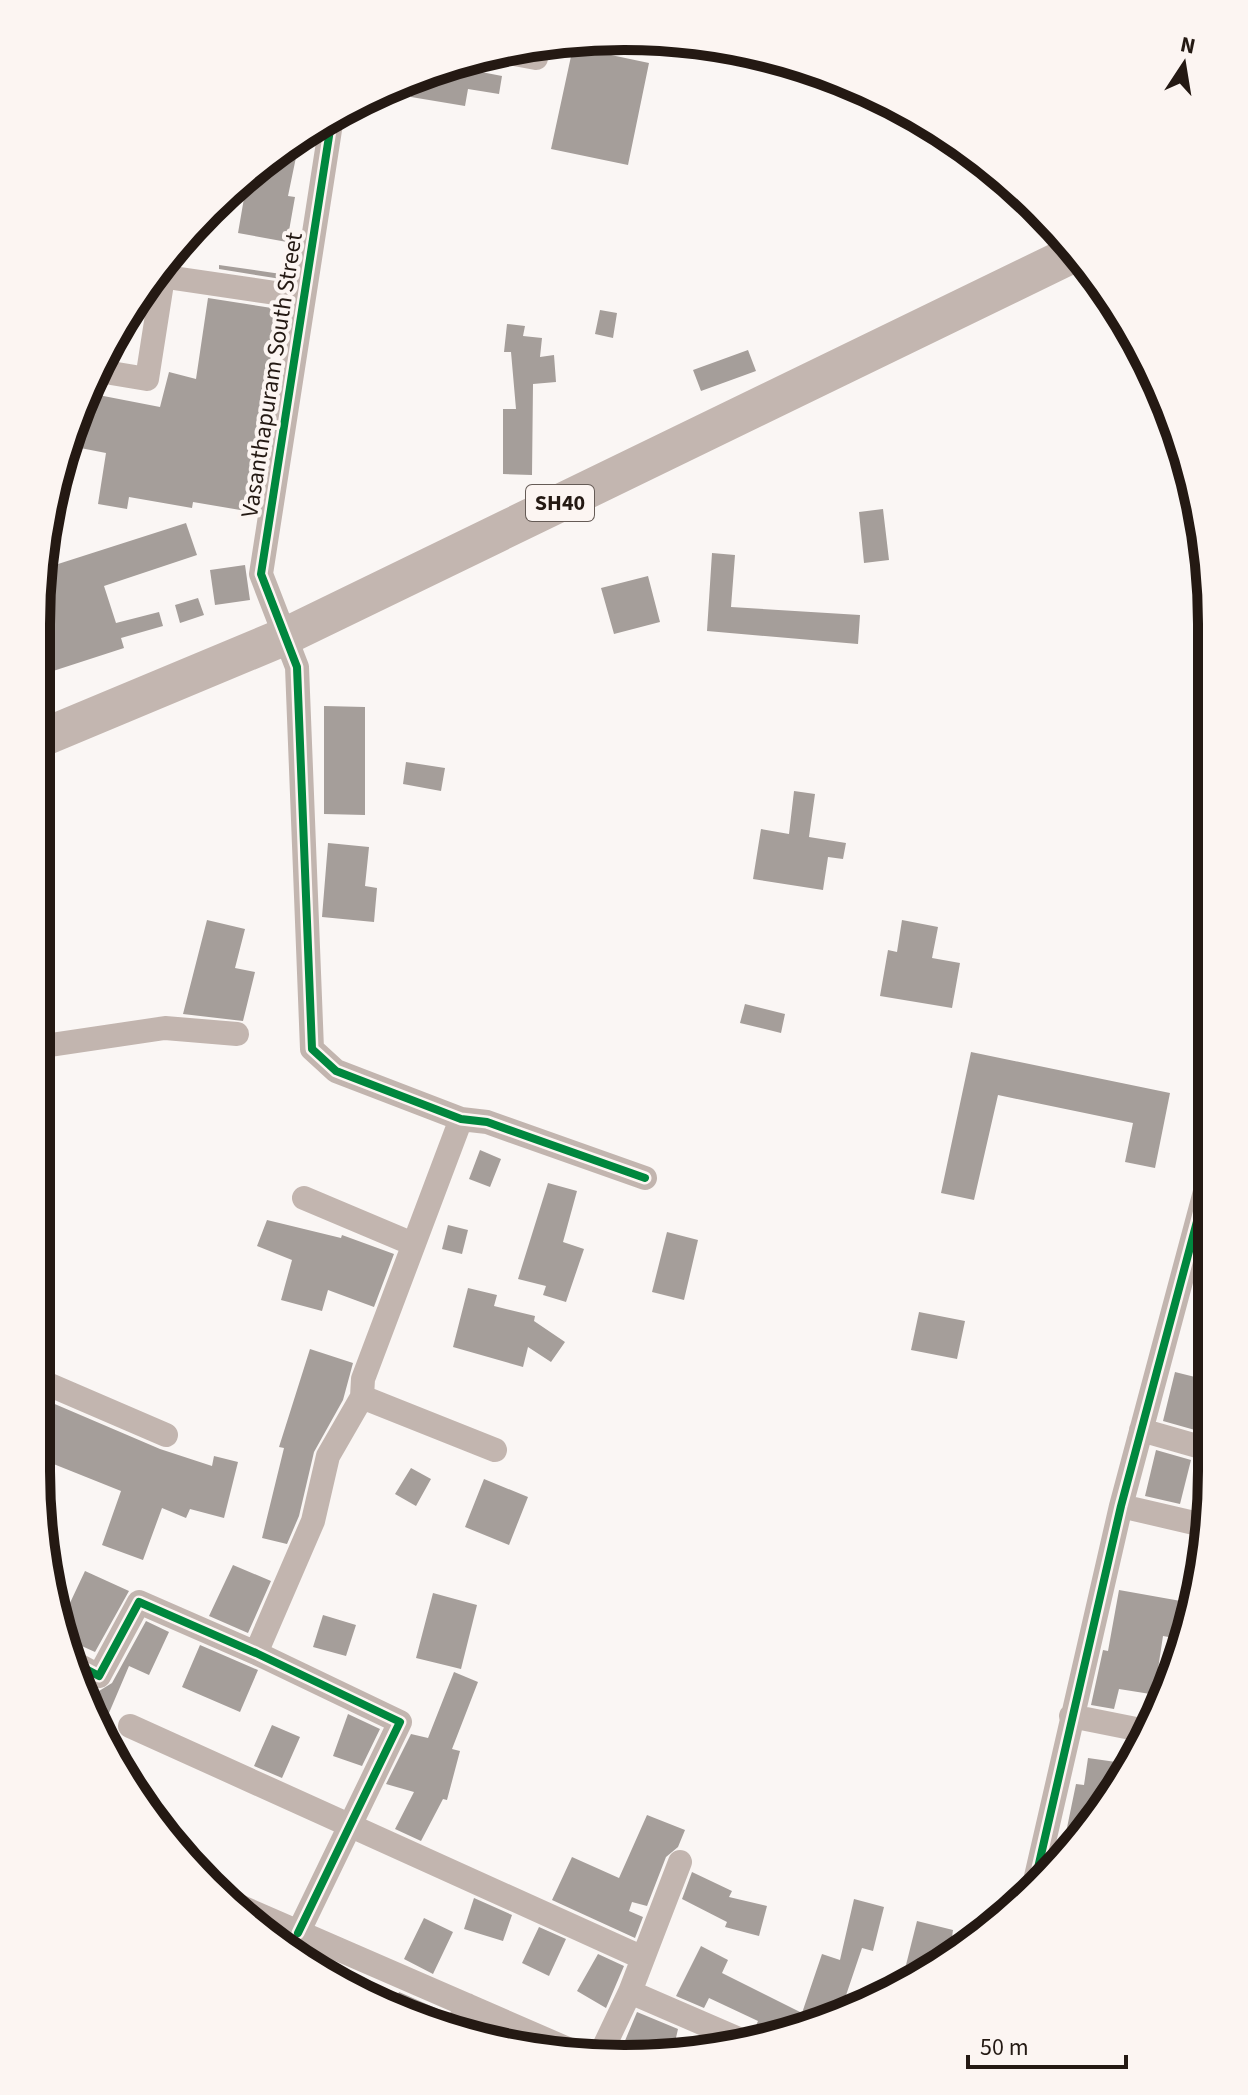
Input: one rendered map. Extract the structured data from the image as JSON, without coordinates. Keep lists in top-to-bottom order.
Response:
{
  "streets": {
    "main road": ["SH40"],
    "street": ["Vasanthapuram South Street"]
  },
  "crossings": [
    ["Vasanthapuram South Street", "SH40"]
  ],
  "scale_bar": "50 m",
  "north": "top"
}
